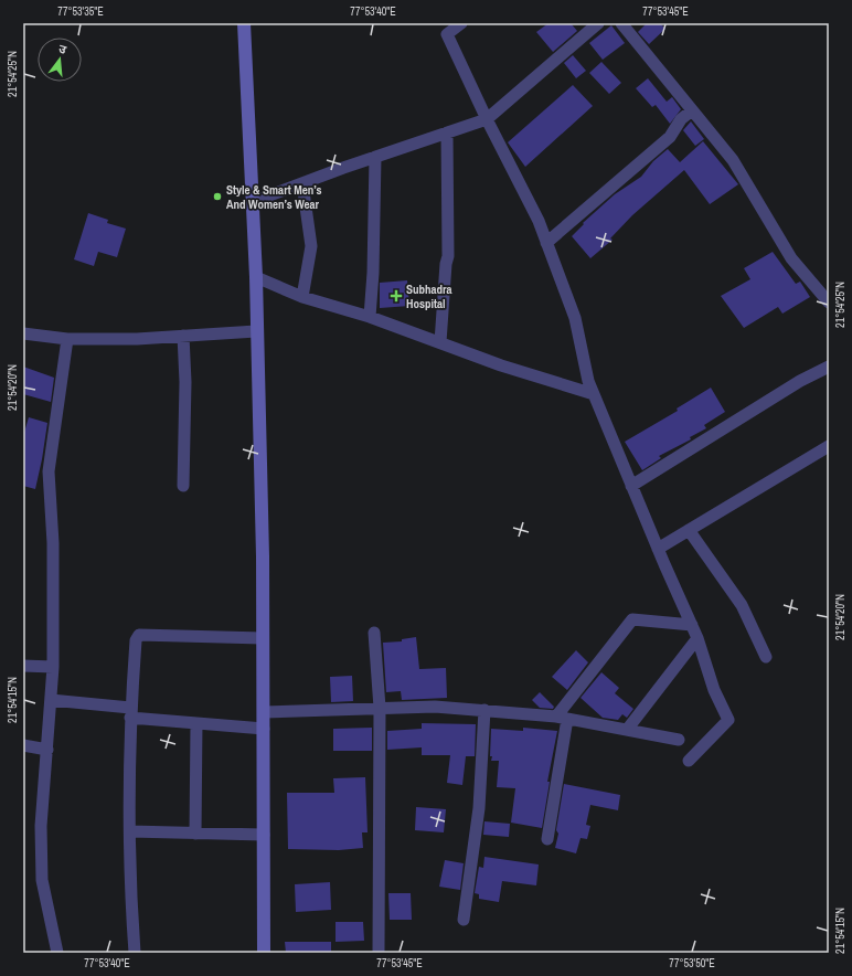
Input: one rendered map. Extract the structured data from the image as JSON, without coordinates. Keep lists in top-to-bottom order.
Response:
{
  "places": {
    "other": ["Style & Smart Men’s And Women’s Wear"],
    "health": ["Subhadra Hospital"]
  },
  "north": "top",
  "coordinates": [
    "77°53'35\"E",
    "77°53'40\"E",
    "77°53'45\"E",
    "21°54'25\"N",
    "21°54'20\"N",
    "21°54'15\"N",
    "77°53'50\"E"
  ]
}
